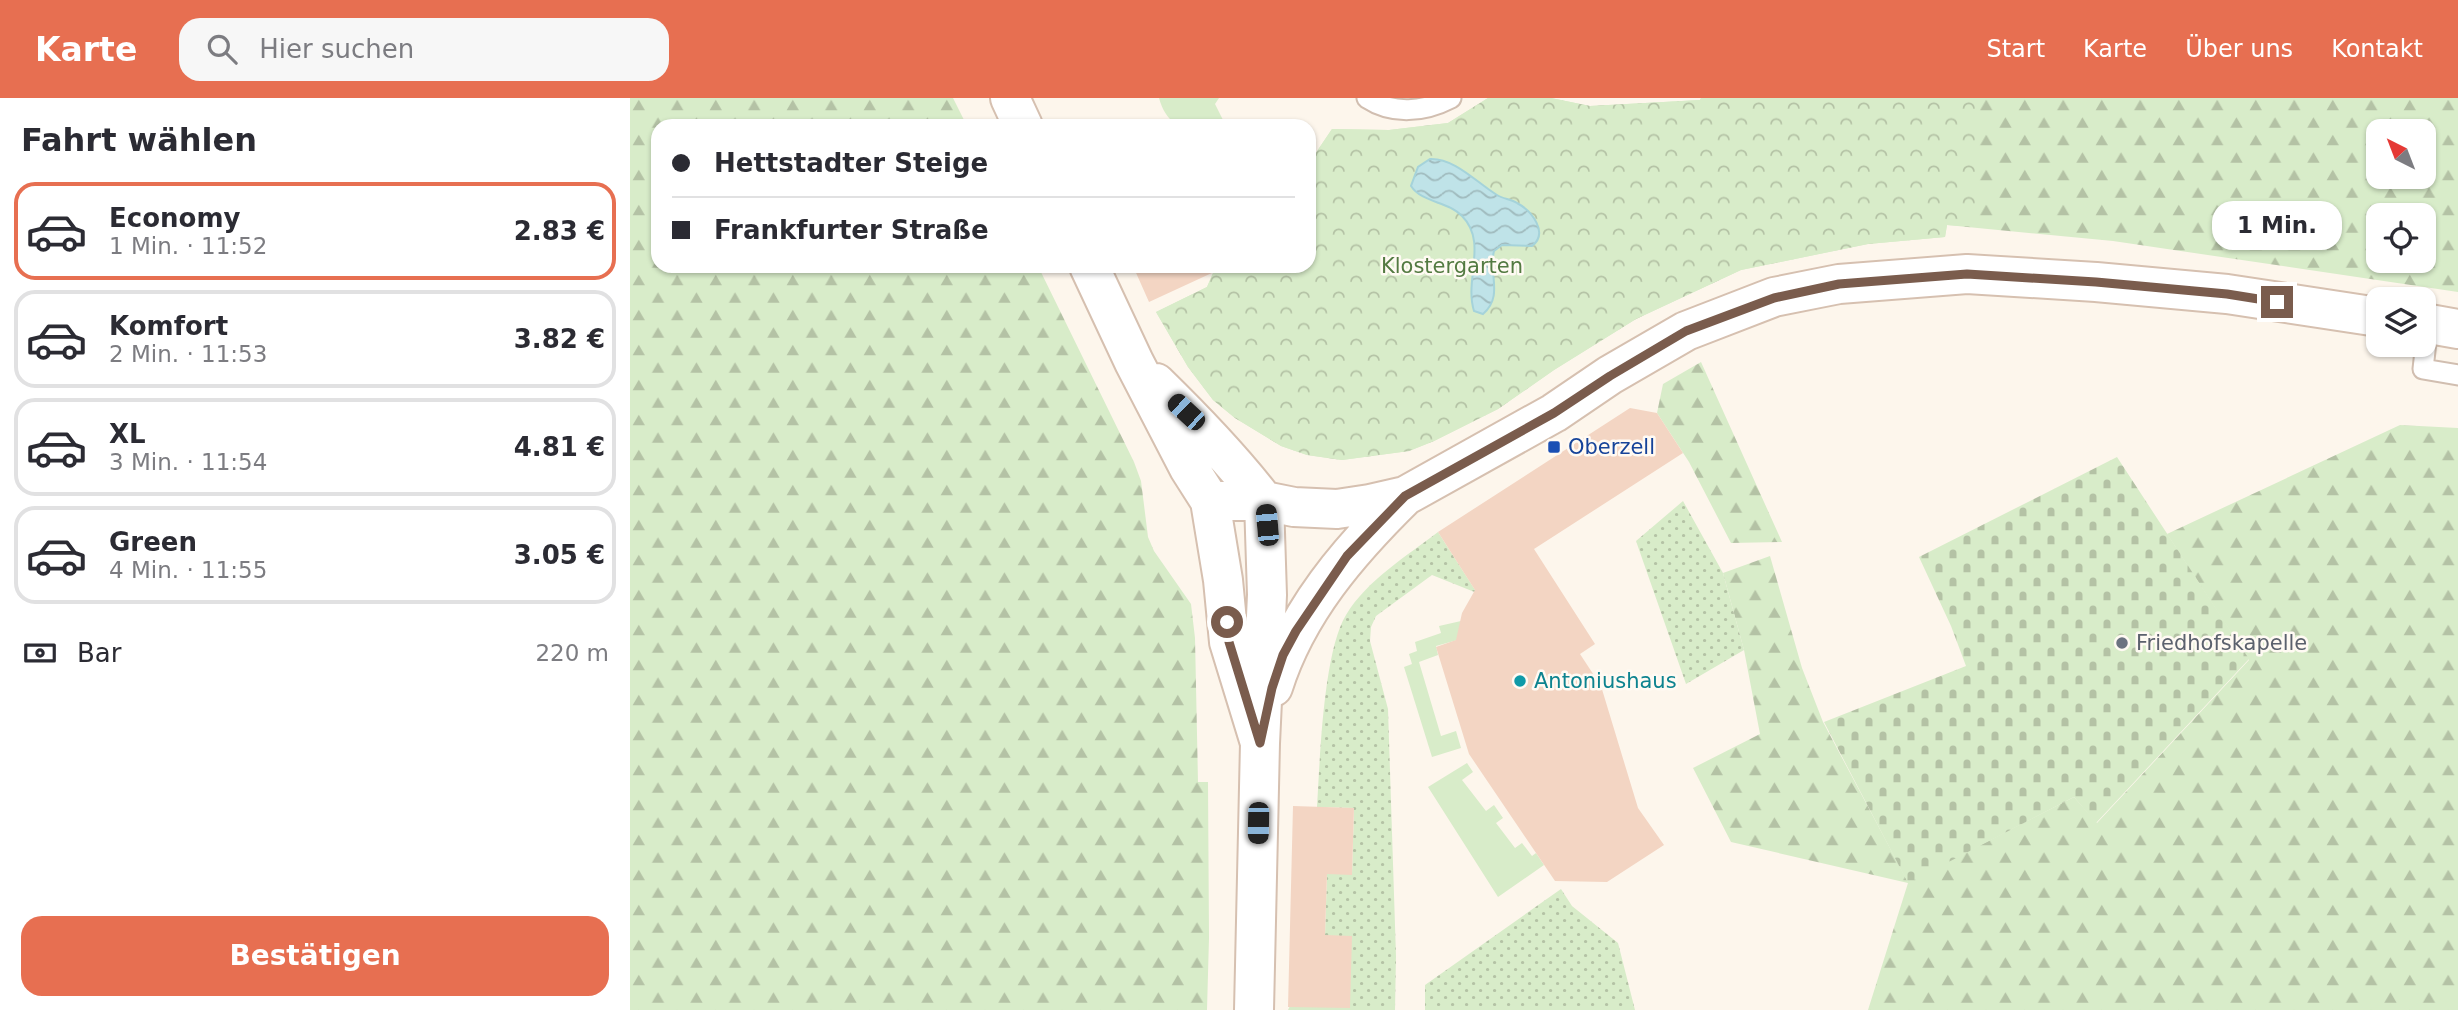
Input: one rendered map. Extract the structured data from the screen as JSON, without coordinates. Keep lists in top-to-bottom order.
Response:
{
  "parks": ["Klostergarten"],
  "places": {
    "transit": ["Oberzell"],
    "other": ["Friedhofskapelle", "Antoniushaus"]
  },
  "north": "top left",
  "page": {
    "header": "Karte",
    "search": "Hier suchen",
    "nav": [
      "Start",
      "Karte",
      "Über uns",
      "Kontakt"
    ],
    "heading": "Fahrt wählen",
    "banner": ["Hettstadter Steige", "Frankfurter Straße"],
    "list": [
      {
        "name": "Economy",
        "note": "1 Min. · 11:52",
        "value": "2.83 €"
      },
      {
        "name": "Komfort",
        "note": "2 Min. · 11:53",
        "value": "3.82 €"
      },
      {
        "name": "XL",
        "note": "3 Min. · 11:54",
        "value": "4.81 €"
      },
      {
        "name": "Green",
        "note": "4 Min. · 11:55",
        "value": "3.05 €"
      }
    ],
    "bubble": "1 Min.",
    "pay": ["Bar", "220 m"],
    "buttons": "Bestätigen"
  }
}
